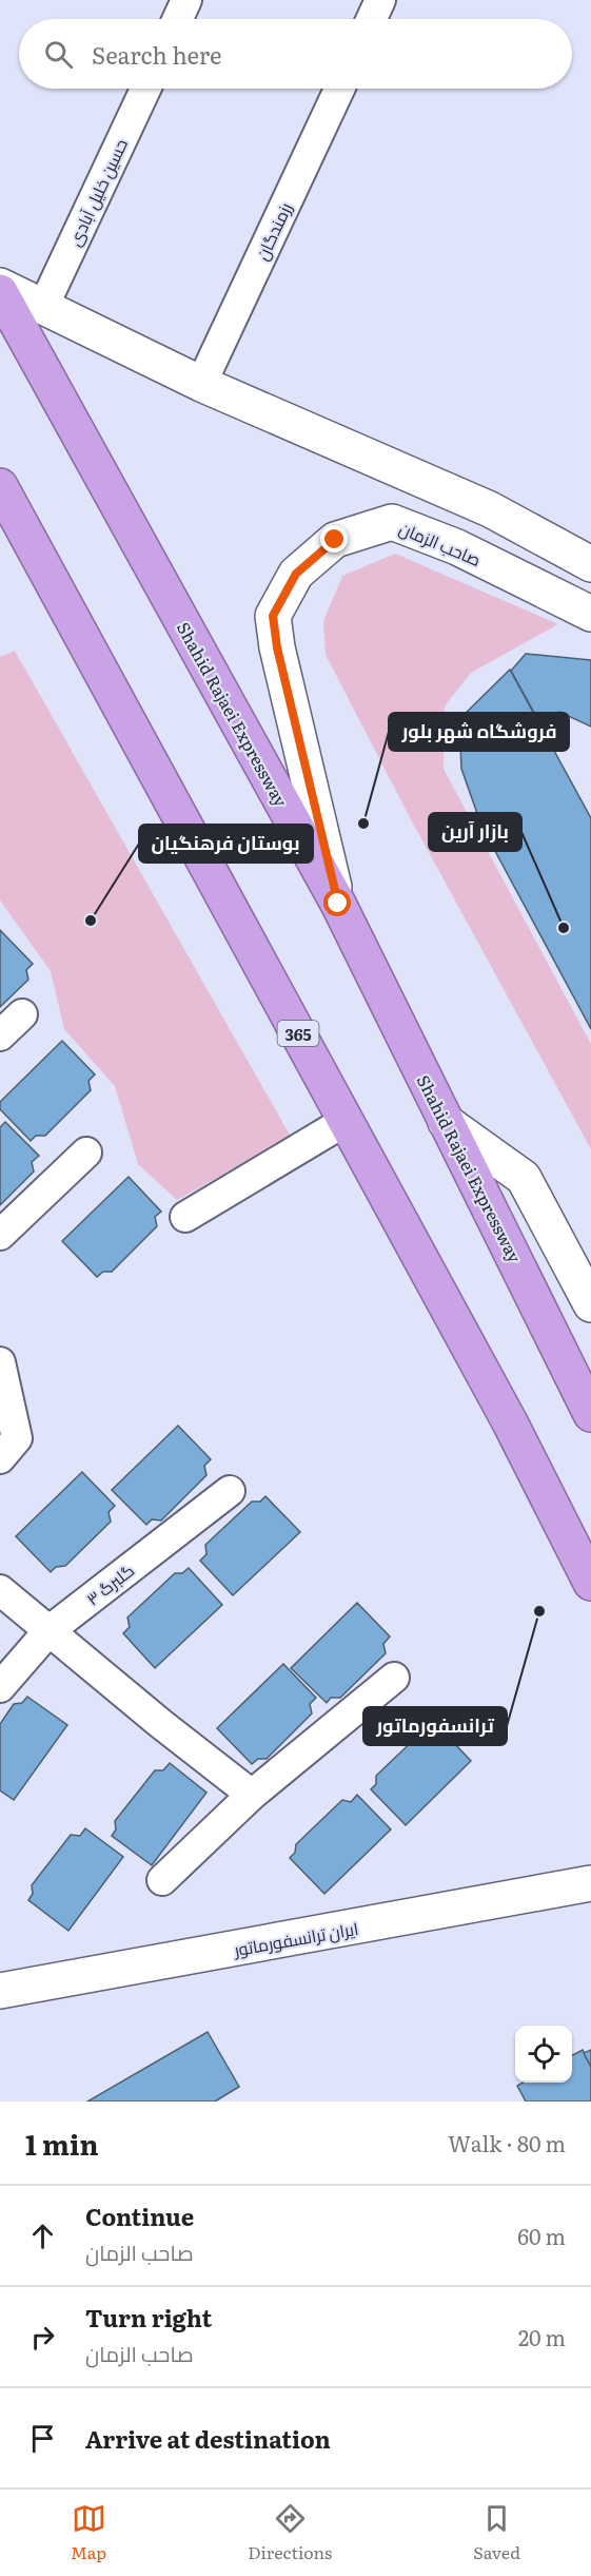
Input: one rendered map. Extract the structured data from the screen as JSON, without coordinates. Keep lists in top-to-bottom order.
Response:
{
  "streets": {
    "highway": ["Shahid Rajaei Expressway", "365"],
    "street": [
      "حسین خلیل آبادی",
      "رزمندگان",
      "صاحب الزمان",
      "گلبرگ ۳",
      "ایران ترانسفورماتور"
    ]
  },
  "crossings": [
    ["صاحب الزمان", "Shahid Rajaei Expressway"]
  ],
  "places": [
    "فروشگاه شهر بلور",
    "بوستان فرهنگیان",
    "بازار آرین",
    "ترانسفورماتور"
  ],
  "page": {
    "search": "Search here",
    "heading": ["1 min", "Walk · 80 m"],
    "list": [
      ["Continue", "صاحب الزمان", "60 m"],
      ["Turn right", "صاحب الزمان", "20 m"],
      "Arrive at destination"
    ],
    "nav": ["Map", "Directions", "Saved"]
  }
}
